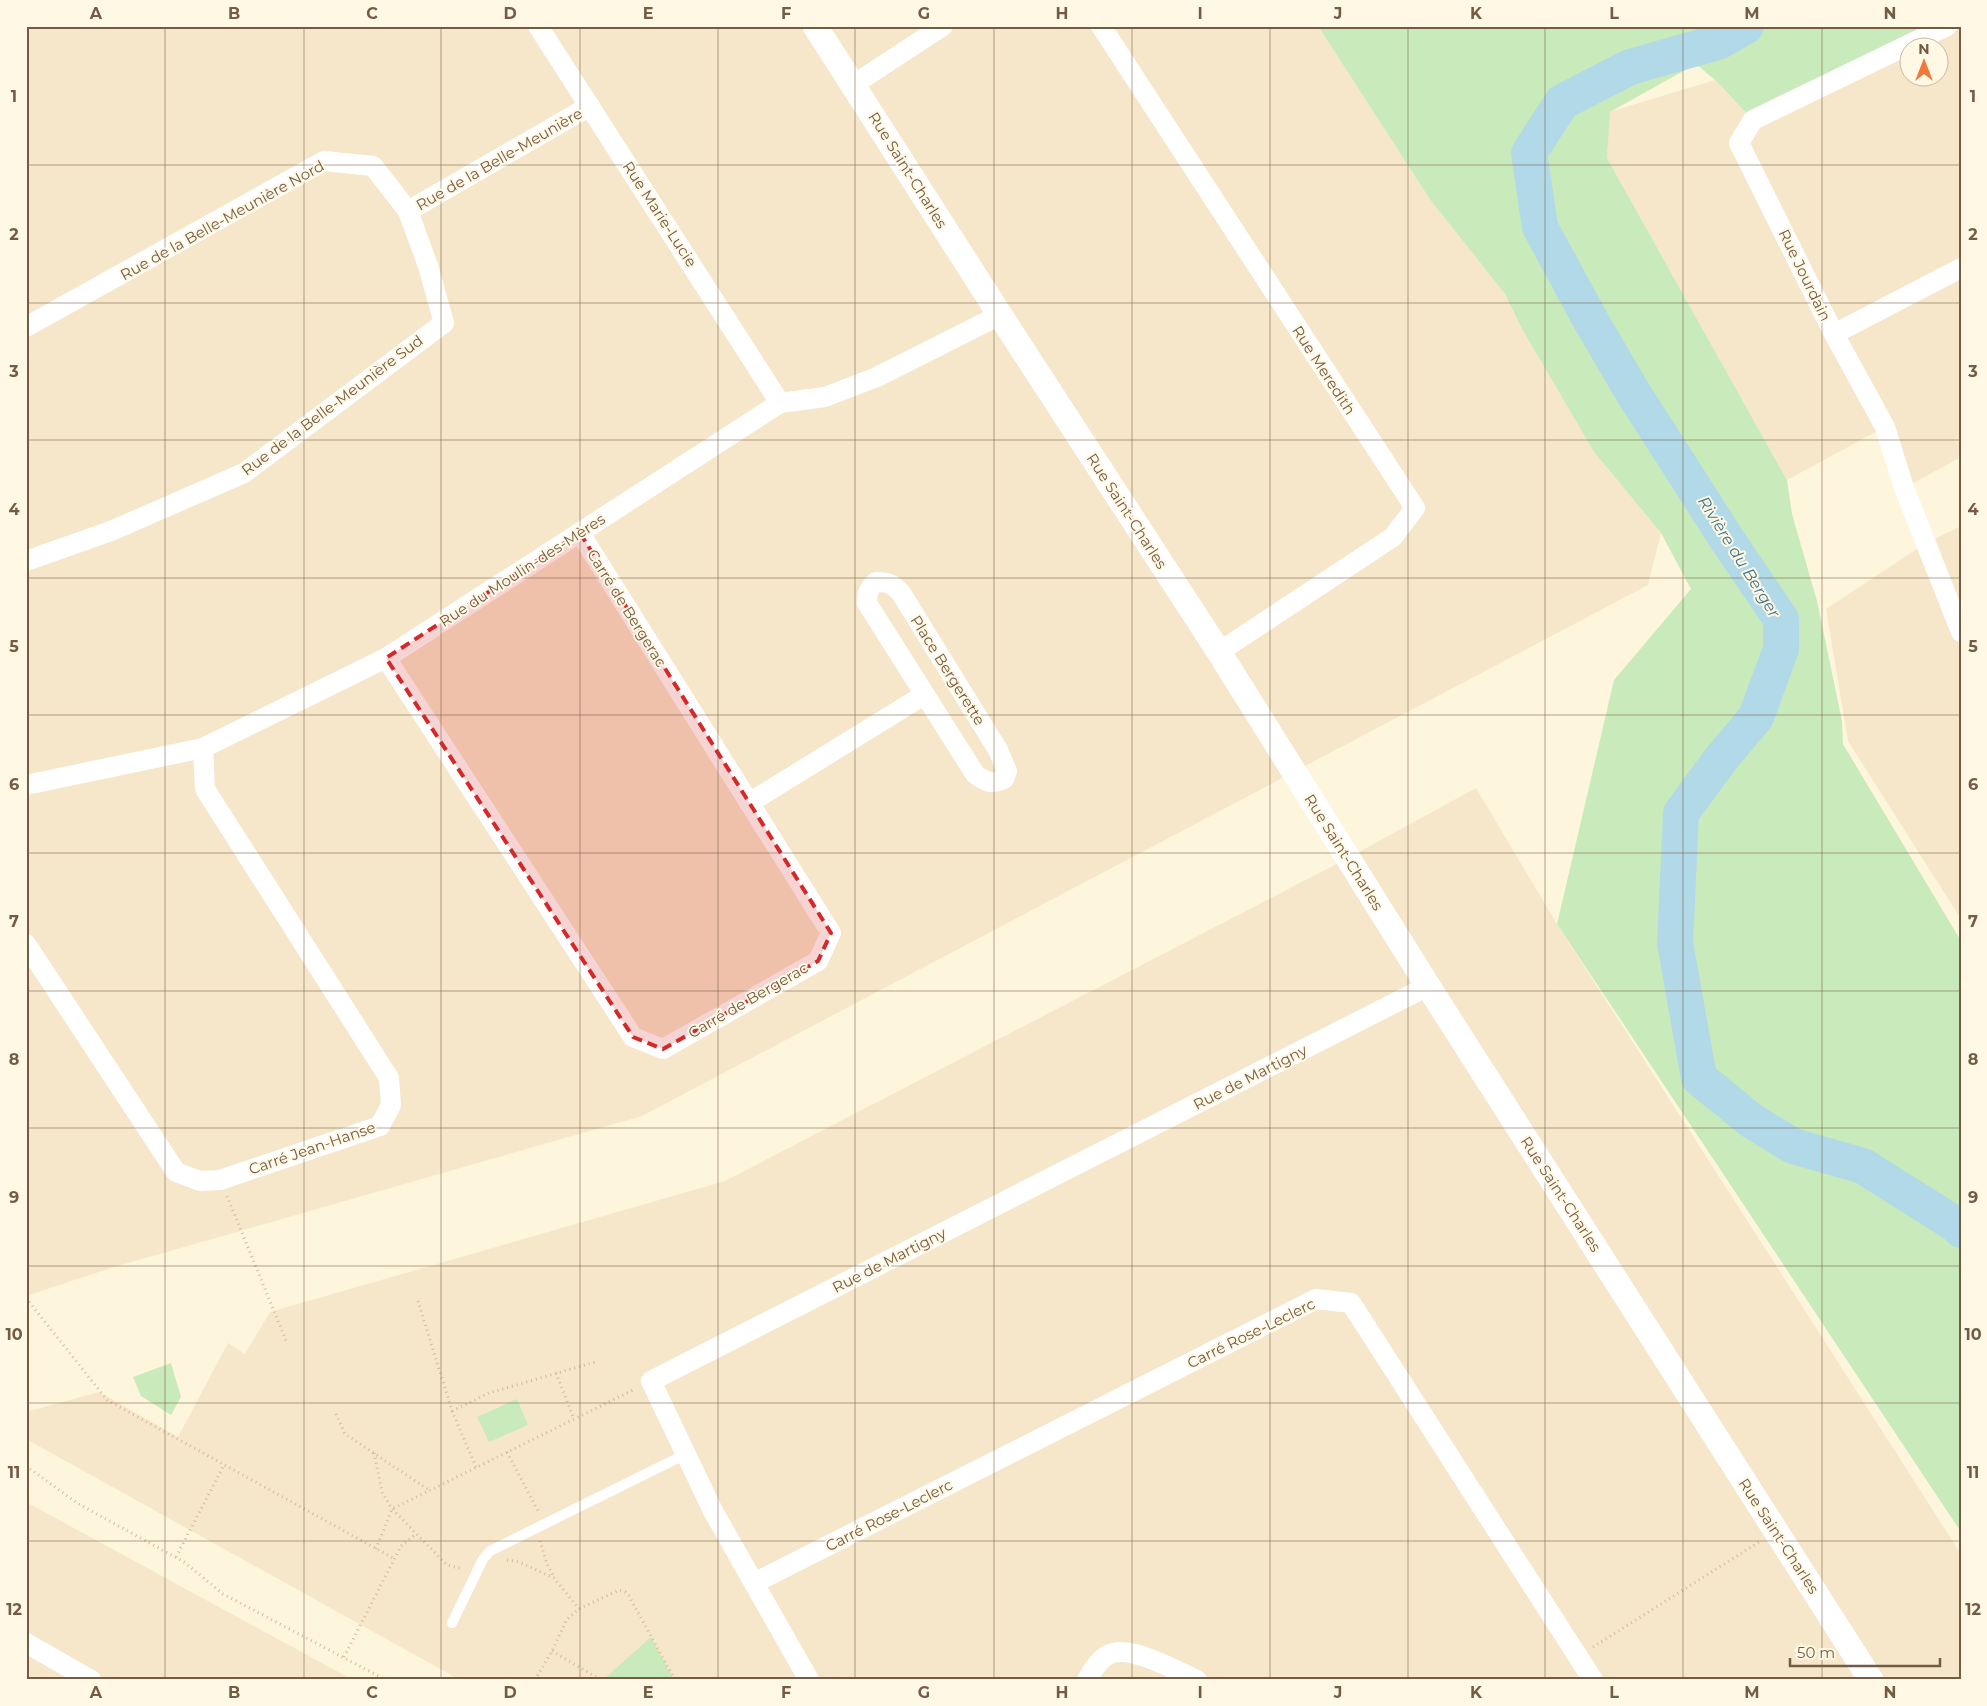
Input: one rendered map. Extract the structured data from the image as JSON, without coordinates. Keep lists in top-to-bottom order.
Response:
{
  "streets": {
    "street": [
      "Rue de la Belle-Meunière",
      "Rue Saint-Charles",
      "Rue Marie-Lucie",
      "Rue de la Belle-Meunière Nord",
      "Rue Jourdain",
      "Rue Meredith",
      "Rue de la Belle-Meunière Sud",
      "Rue du Moulin-des-Mères",
      "Carré de Bergerac",
      "Place Bergerette",
      "Rue de Martigny",
      "Carré Jean-Hanse",
      "Carré Rose-Leclerc"
    ]
  },
  "crossings": [
    ["Rue de la Belle-Meunière", "Rue Marie-Lucie"],
    ["Rue de la Belle-Meunière", "Rue de la Belle-Meunière Nord"],
    ["Rue de la Belle-Meunière", "Rue de la Belle-Meunière Sud"],
    ["Rue Saint-Charles", "Rue Meredith"],
    ["Rue Saint-Charles", "Rue du Moulin-des-Mères"],
    ["Rue Saint-Charles", "Rue de Martigny"],
    ["Rue Marie-Lucie", "Rue du Moulin-des-Mères"],
    ["Rue de la Belle-Meunière Nord", "Rue de la Belle-Meunière Sud"],
    ["Rue du Moulin-des-Mères", "Carré de Bergerac"],
    ["Rue du Moulin-des-Mères", "Carré Jean-Hanse"],
    ["Rue de Martigny", "Carré Rose-Leclerc"]
  ],
  "water": ["Rivière du Berger"],
  "scale_bar": "50 m",
  "north": "top",
  "grid": {
    "columns": [
      "A",
      "B",
      "C",
      "D",
      "E",
      "F",
      "G",
      "H",
      "I",
      "J",
      "K",
      "L",
      "M",
      "N"
    ],
    "rows": [
      "1",
      "2",
      "3",
      "4",
      "5",
      "6",
      "7",
      "8",
      "9",
      "10",
      "11",
      "12"
    ]
  }
}
